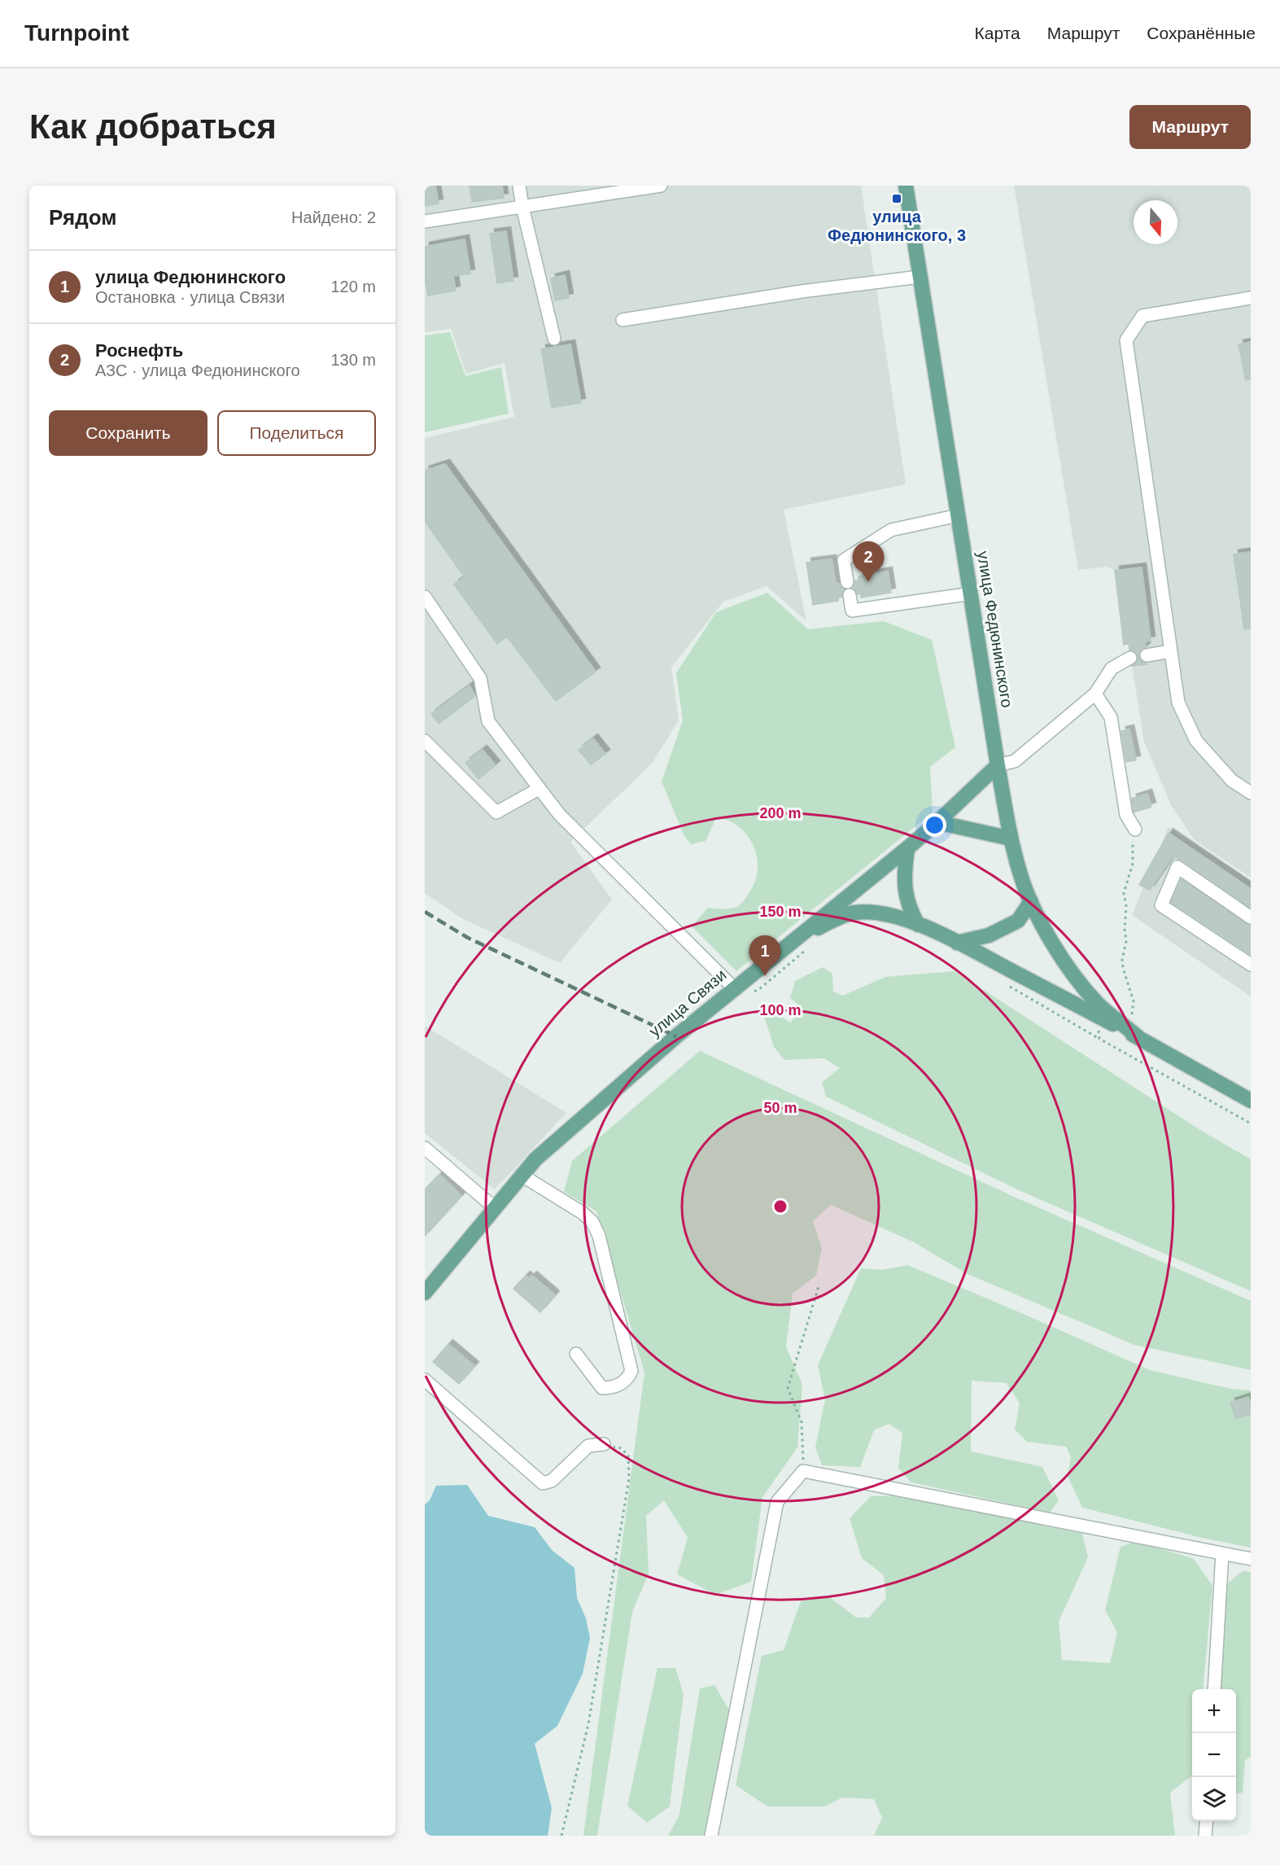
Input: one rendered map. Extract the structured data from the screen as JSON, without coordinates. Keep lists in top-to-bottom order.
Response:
{
  "streets": {
    "main road": ["улица Федюнинского", "улица Связи"]
  },
  "crossings": [
    ["улица Федюнинского", "улица Связи"]
  ],
  "places": {
    "transit": ["улица Федюнинского, 3"]
  },
  "north": "bottom",
  "page": {
    "header": "Turnpoint",
    "nav": ["Карта", "Маршрут", "Сохранённые"],
    "buttons": [
      "Маршрут",
      ["Сохранить", "Поделиться"]
    ],
    "title": "Как добраться",
    "heading": ["Рядом", "Найдено: 2"],
    "list": [
      {
        "mark": "1",
        "name": "улица Федюнинского",
        "note": "Остановка · улица Связи",
        "value": "120 m"
      },
      {
        "mark": "2",
        "name": "Роснефть",
        "note": "АЗС · улица Федюнинского",
        "value": "130 m"
      }
    ],
    "pins": ["2", "1"],
    "map_buttons": ["+", "−"]
  },
  "rings": [
    "200 m",
    "150 m",
    "100 m",
    "50 m"
  ]
}
